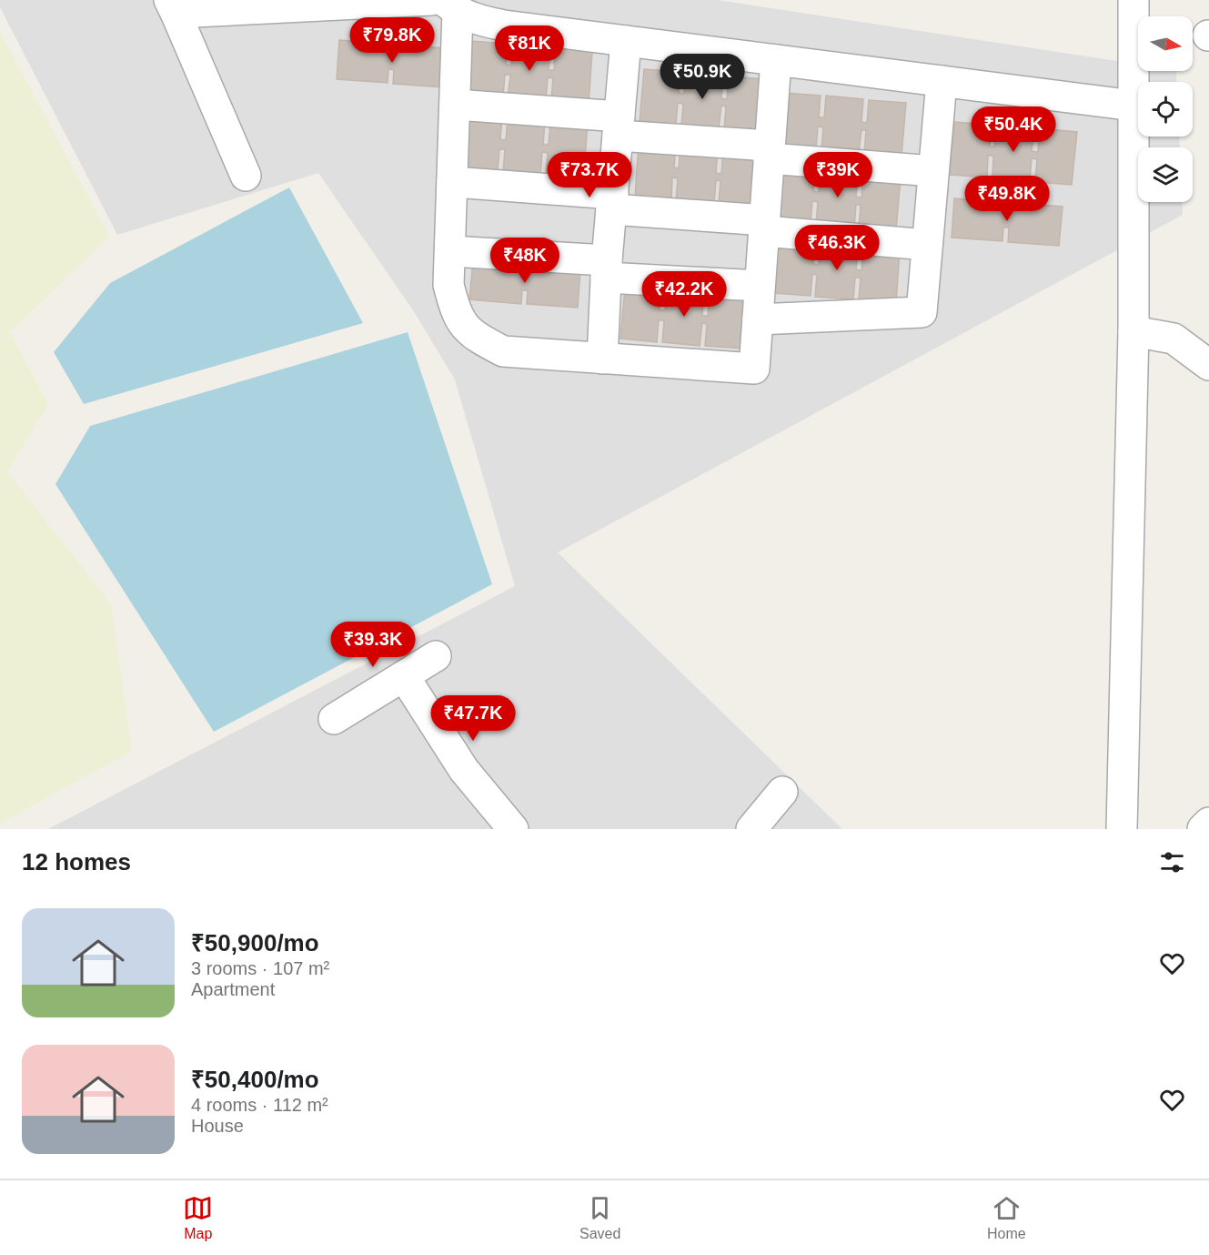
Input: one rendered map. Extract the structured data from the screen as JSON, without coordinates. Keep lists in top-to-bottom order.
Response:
{
  "north": "right",
  "page": {
    "price": [
      "₹79.8K",
      "₹81K",
      "₹50.9K",
      "₹50.4K",
      "₹73.7K",
      "₹39K",
      "₹49.8K",
      "₹46.3K",
      "₹48K",
      "₹42.2K",
      "₹39.3K",
      "₹47.7K"
    ],
    "heading": "12 homes",
    "list": [
      {
        "name": "₹50,900/mo",
        "note": "3 rooms · 107 m² · Apartment"
      },
      {
        "name": "₹50,400/mo",
        "note": "4 rooms · 112 m² · House"
      }
    ],
    "tabs": ["Map", "Saved", "Home"]
  }
}
